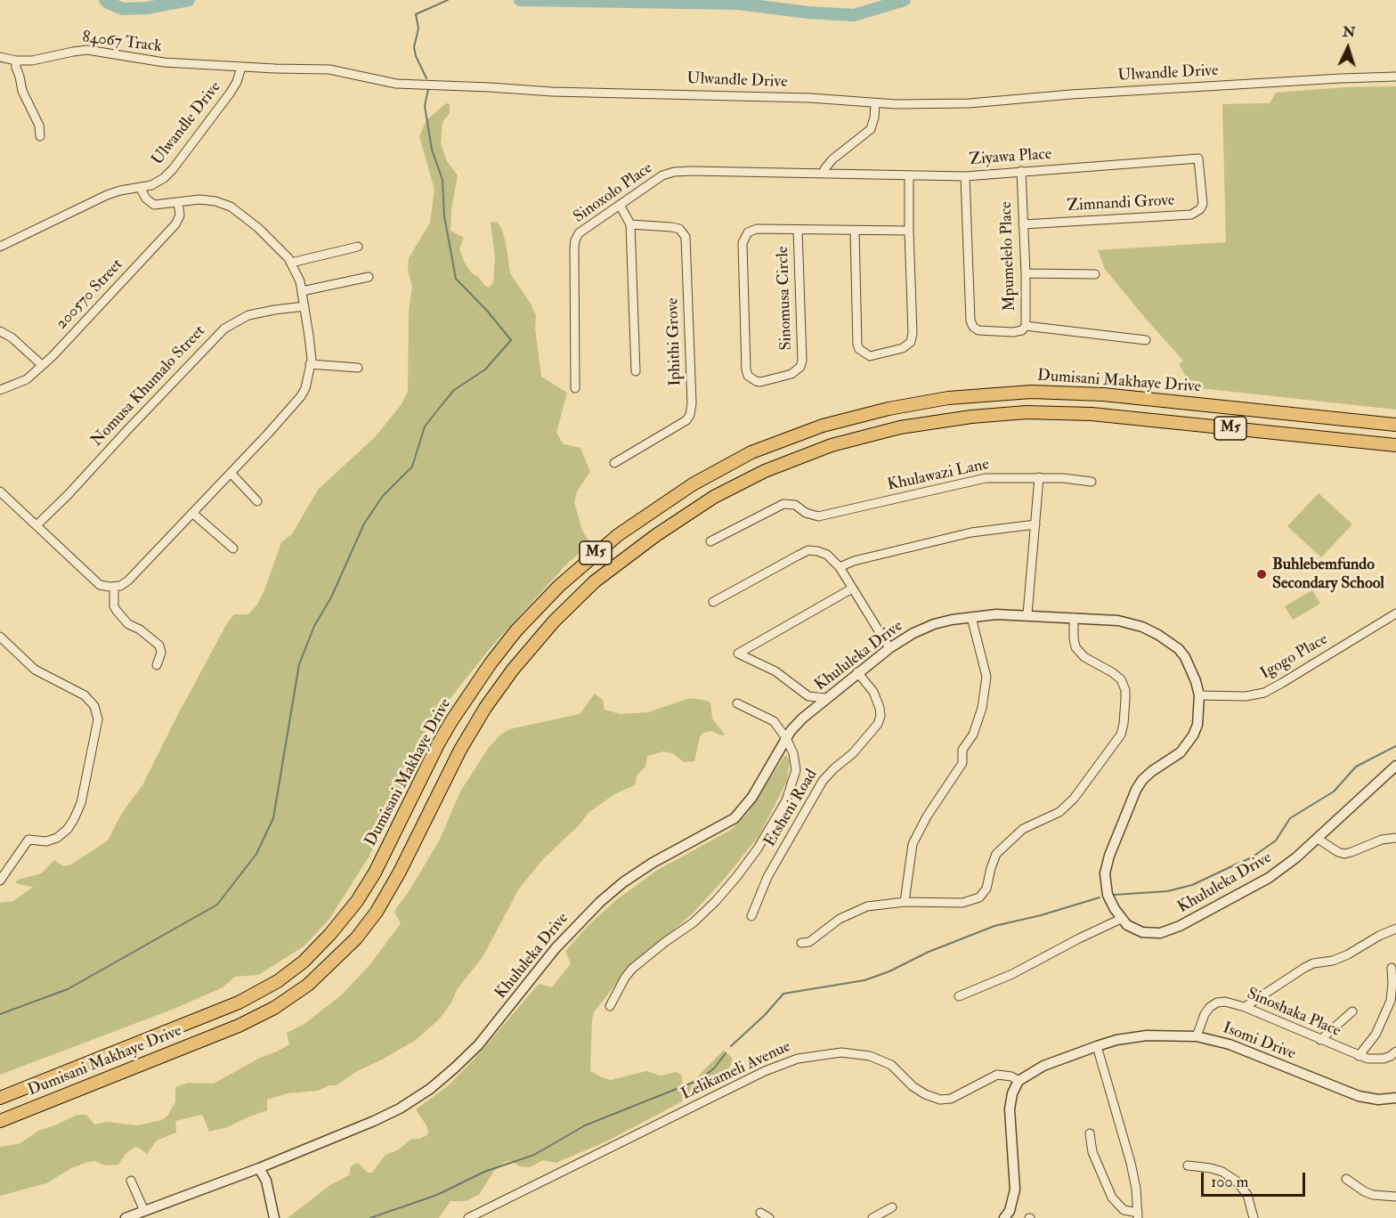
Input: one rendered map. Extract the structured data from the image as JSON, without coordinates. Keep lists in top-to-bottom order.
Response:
{
  "streets": {
    "main road": ["Dumisani Makhaye Drive", "M5"],
    "street": [
      "84067 Track",
      "Ulwandle Drive",
      "Ziyawa Place",
      "Sinoxolo Place",
      "Zimnandi Grove",
      "Mpumelelo Place",
      "200570 Street",
      "Sinomusa Circle",
      "Iphithi Grove",
      "Nomusa Khumalo Street",
      "Khulawazi Lane",
      "Khululeka Drive",
      "Igogo Place",
      "Etsheni Road",
      "Sinoshaka Place",
      "Isomi Drive",
      "Lelikameli Avenue"
    ]
  },
  "crossings": [
    ["84067 Track", "Ulwandle Drive"],
    ["Ziyawa Place", "Sinoxolo Place"],
    ["Ziyawa Place", "Zimnandi Grove"],
    ["Ziyawa Place", "Mpumelelo Place"],
    ["Zimnandi Grove", "Mpumelelo Place"],
    ["Khululeka Drive", "Igogo Place"],
    ["Khululeka Drive", "Etsheni Road"],
    ["Sinoshaka Place", "Isomi Drive"],
    ["Isomi Drive", "Lelikameli Avenue"]
  ],
  "places": ["Buhlebemfundo Secondary School"],
  "scale_bar": "100 m",
  "north": "top"
}
